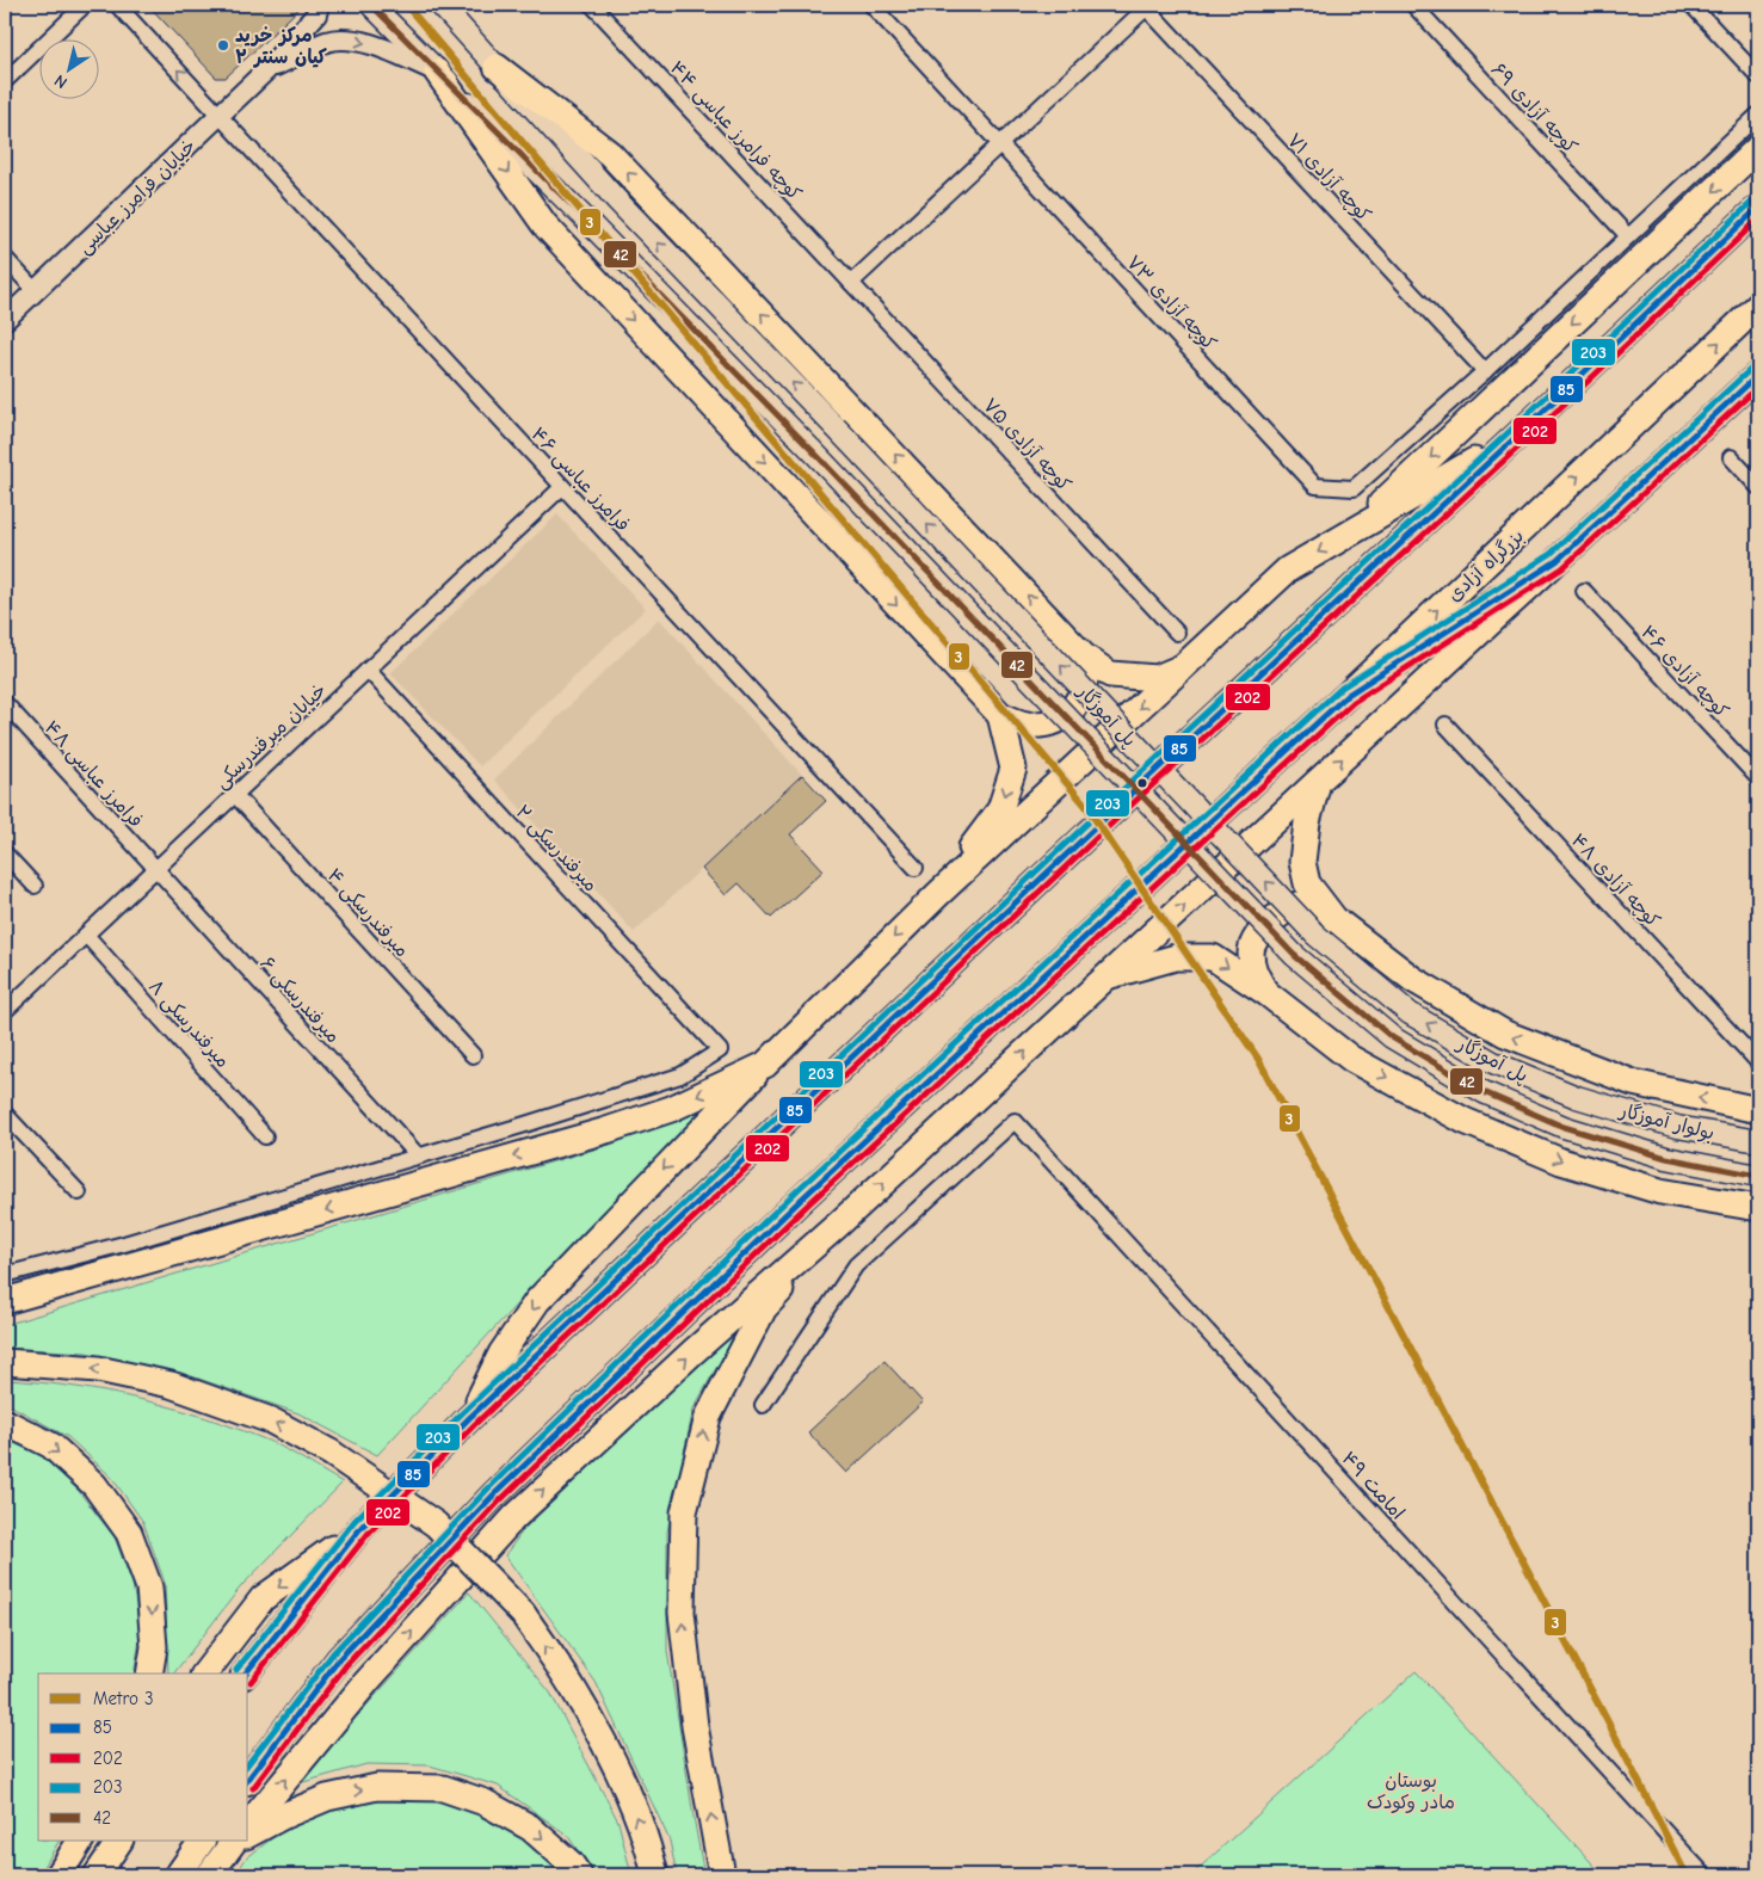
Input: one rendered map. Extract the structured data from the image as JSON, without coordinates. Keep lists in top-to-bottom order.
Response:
{
  "streets": {
    "highway": ["بزرگراه آزادی"],
    "main road": ["پل آموزگار", "بولوار آموزگار"],
    "street": [
      "کوچه آزادی ۶۹",
      "کوچه فرامرز عباسی ۴۴",
      "کوچه آزادی ۷۱",
      "خیابان فرامرز عباسی",
      "کوچه آزادی ۷۳",
      "کوچه آزادی ۷۵",
      "فرامرز عباسی ۴۶",
      "کوچه آزادی ۴۶",
      "خیابان میرفندرسکی",
      "فرامرز عباسی ۴۸",
      "میرفندرسکی ۲",
      "کوچه آزادی ۴۸",
      "میرفندرسکی ۴",
      "میرفندرسکی ۶",
      "میرفندرسکی ۸",
      "امامت ۴۹"
    ]
  },
  "crossings": [
    ["کوچه فرامرز عباسی ۴۴", "کوچه آزادی ۷۵"],
    ["کوچه آزادی ۷۱", "کوچه آزادی ۷۳"],
    ["خیابان فرامرز عباسی", "فرامرز عباسی ۴۶"],
    ["فرامرز عباسی ۴۶", "خیابان میرفندرسکی"],
    ["پل آموزگار", "بولوار آموزگار"],
    ["خیابان میرفندرسکی", "فرامرز عباسی ۴۸"],
    ["خیابان میرفندرسکی", "میرفندرسکی ۲"],
    ["خیابان میرفندرسکی", "میرفندرسکی ۴"],
    ["خیابان میرفندرسکی", "میرفندرسکی ۶"],
    ["خیابان میرفندرسکی", "میرفندرسکی ۸"],
    ["فرامرز عباسی ۴۸", "میرفندرسکی ۶"],
    ["میرفندرسکی ۲", "میرفندرسکی ۶"]
  ],
  "parks": ["بوستان مادر وکودک"],
  "places": ["مرکز خرید کیان سنتر ۲"],
  "lines": [
    "metro line 3",
    "transit line 42",
    "transit line 203",
    "transit line 85",
    "transit line 202"
  ],
  "legend": [
    "Metro 3",
    "85",
    "202",
    "203",
    "42"
  ],
  "north": "bottom left"
}
